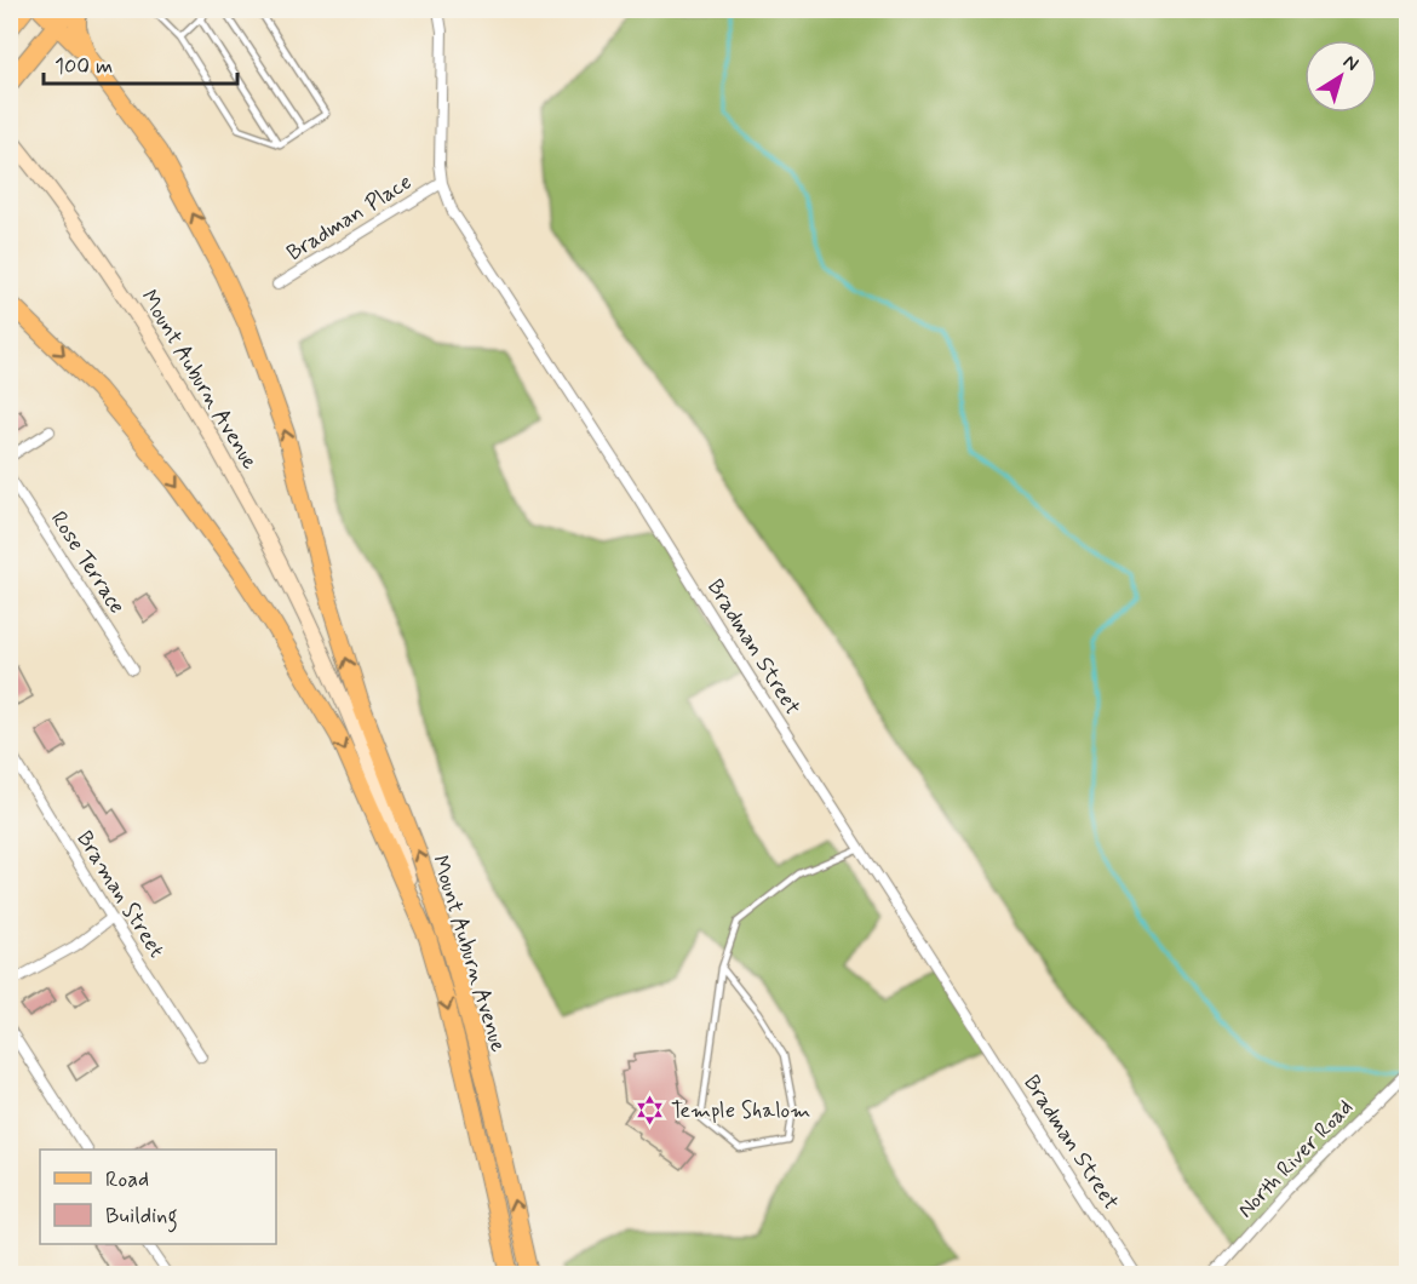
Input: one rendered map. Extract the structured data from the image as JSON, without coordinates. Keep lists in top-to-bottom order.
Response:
{
  "streets": {
    "main road": ["Mount Auburn Avenue"],
    "street": [
      "Bradman Place",
      "Rose Terrace",
      "Bradman Street",
      "Braman Street",
      "North River Road"
    ]
  },
  "crossings": [
    ["Bradman Place", "Bradman Street"]
  ],
  "places": {
    "synagogue": ["Temple Shalom"]
  },
  "legend": ["Road", "Building"],
  "scale_bar": "100 m",
  "north": "top right"
}
